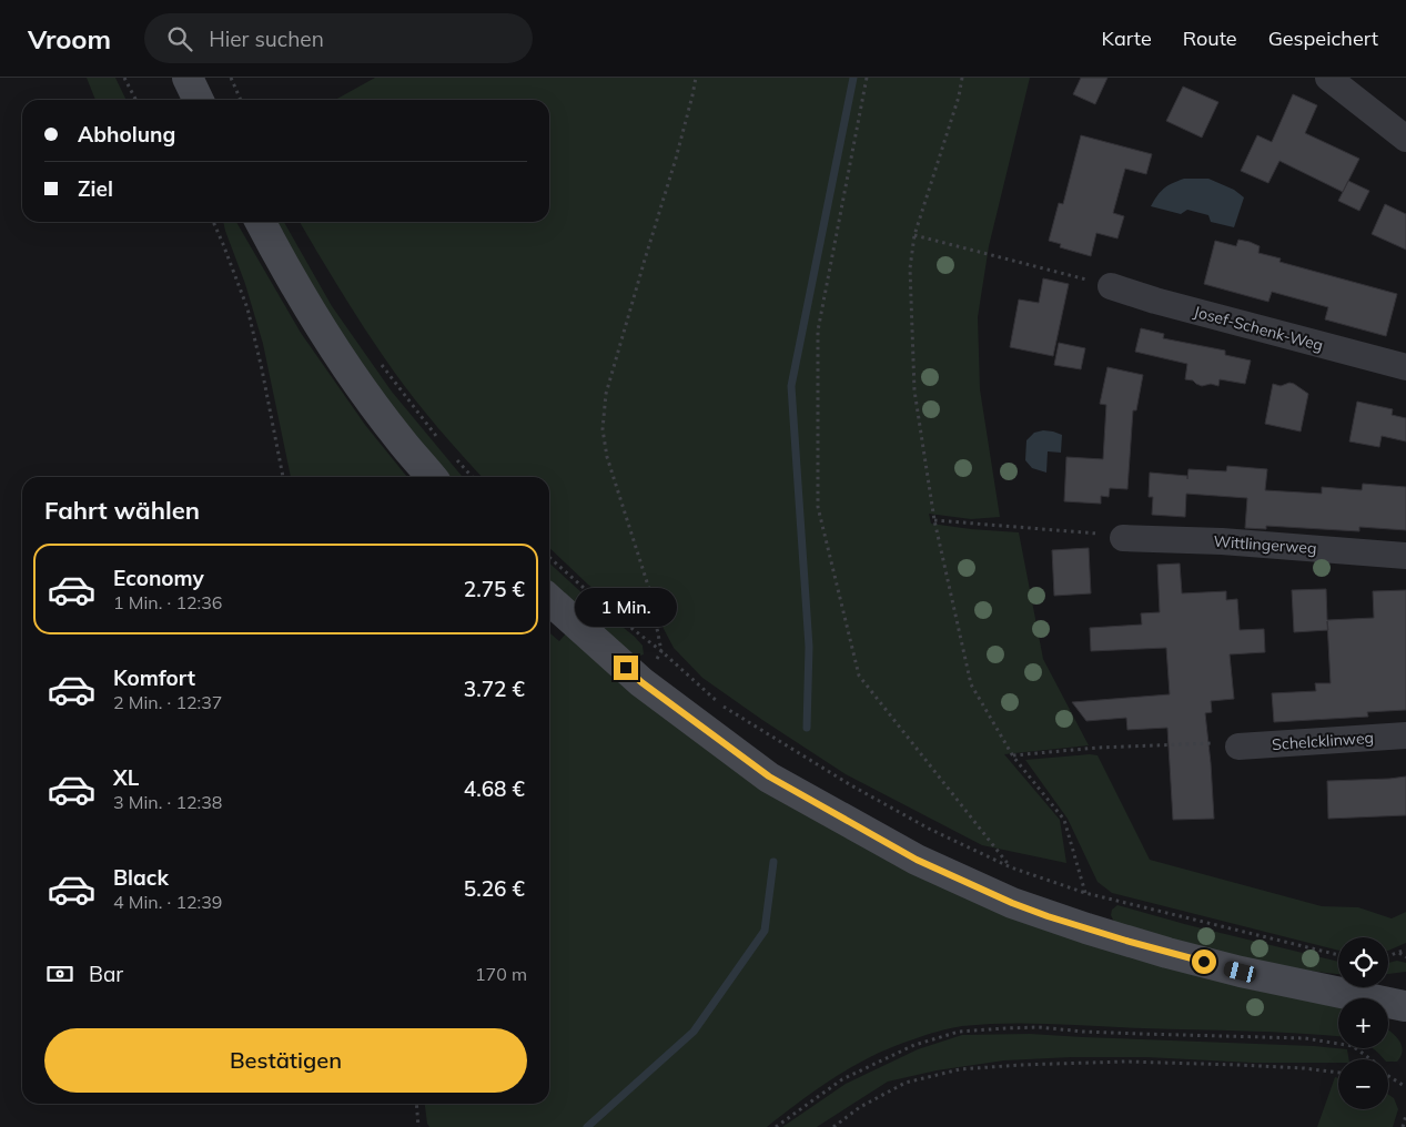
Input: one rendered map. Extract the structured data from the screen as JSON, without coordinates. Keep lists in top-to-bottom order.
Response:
{
  "streets": {
    "street": ["Josef-Schenk-Weg", "Wittlingerweg", "Schelcklinweg"]
  },
  "page": {
    "header": "Vroom",
    "search": "Hier suchen",
    "nav": ["Karte", "Route", "Gespeichert"],
    "banner": ["Abholung", "Ziel"],
    "heading": "Fahrt wählen",
    "list": [
      {
        "name": "Economy",
        "note": "1 Min. · 12:36",
        "value": "2.75 €"
      },
      {
        "name": "Komfort",
        "note": "2 Min. · 12:37",
        "value": "3.72 €"
      },
      {
        "name": "XL",
        "note": "3 Min. · 12:38",
        "value": "4.68 €"
      },
      {
        "name": "Black",
        "note": "4 Min. · 12:39",
        "value": "5.26 €"
      }
    ],
    "bubble": "1 Min.",
    "map_buttons": ["+", "−"],
    "pay": ["Bar", "170 m"],
    "buttons": "Bestätigen"
  }
}
